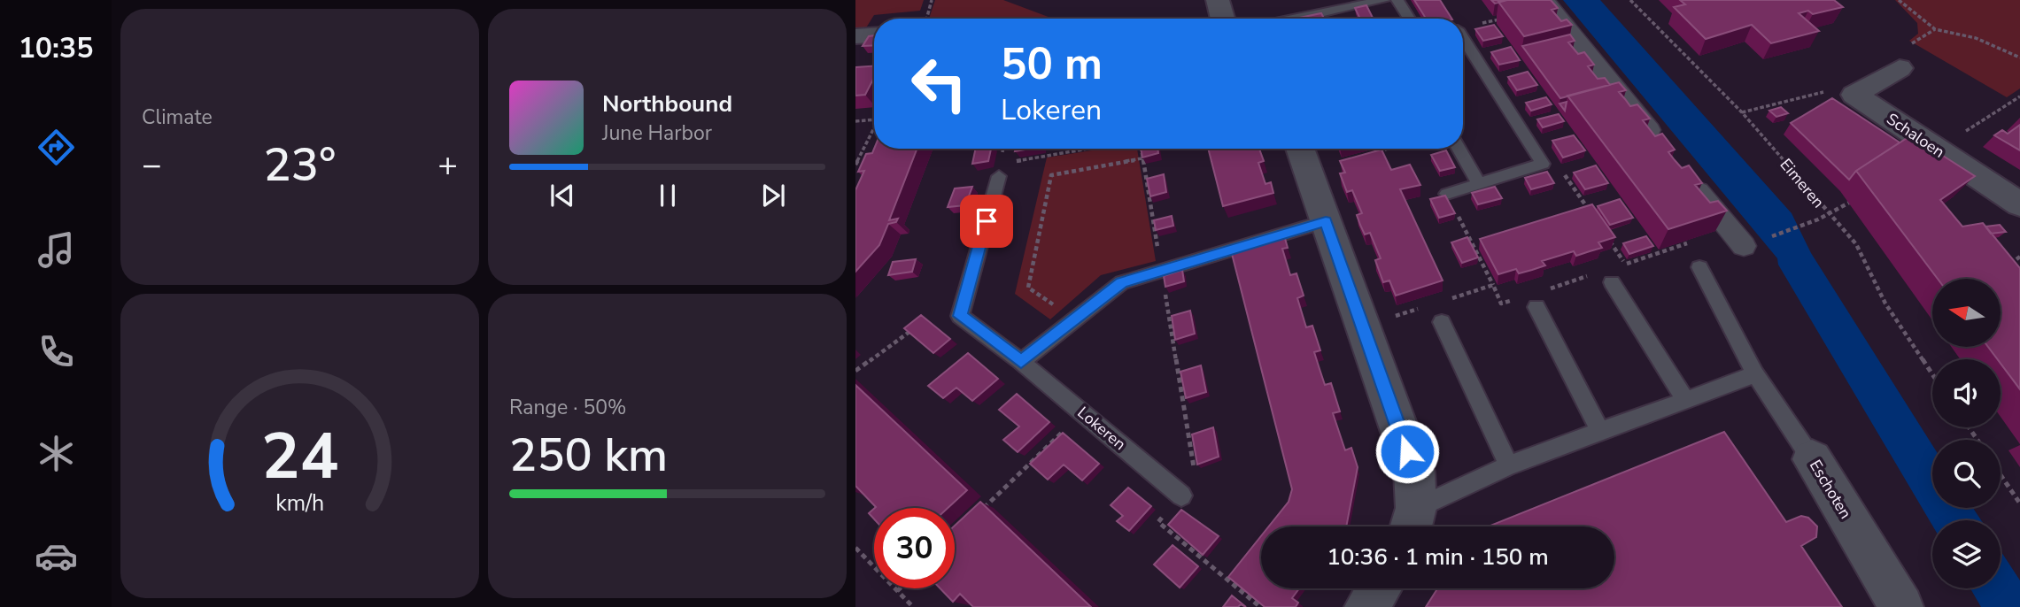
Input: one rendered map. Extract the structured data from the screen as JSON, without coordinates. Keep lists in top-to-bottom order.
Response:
{
  "streets": {
    "street": ["Schaloen", "Eschoten"],
    "lane": ["Lokeren"],
    "path": ["Eimeren"]
  },
  "north": "left",
  "page": {
    "tabs": "10:35",
    "tile": [
      "Climate",
      ["Range · 50%", "250 km"]
    ],
    "turn": ["50 m", "Lokeren"],
    "song": ["Northbound", "June Harbor"],
    "heat": ["−", "23°", "+"],
    "limit": "30",
    "trip": "10:36 · 1 min · 150 m",
    "gauge": ["24", "km/h"]
  }
}
